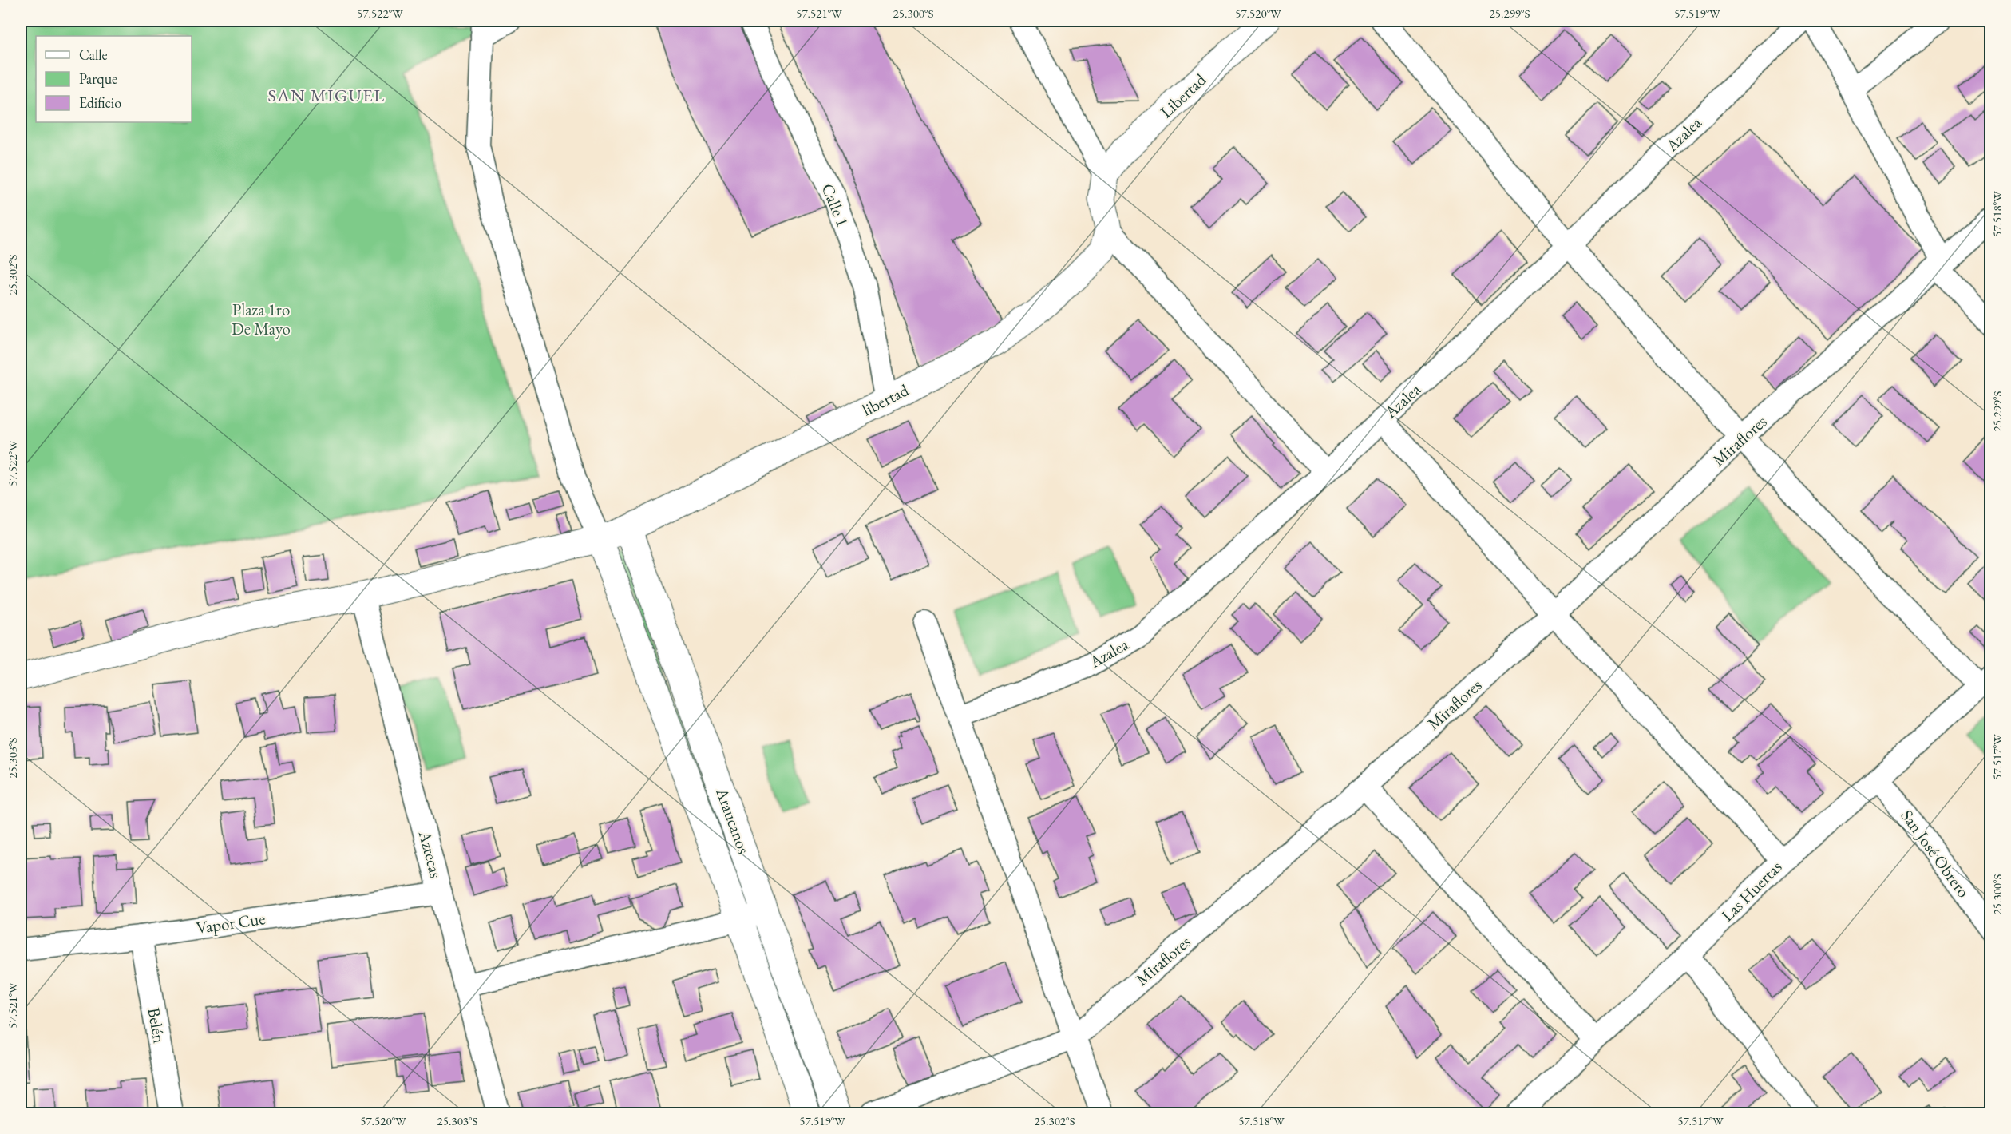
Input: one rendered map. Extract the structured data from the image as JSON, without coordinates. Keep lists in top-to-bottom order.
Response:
{
  "streets": {
    "main road": ["Libertad", "libertad", "Araucanos"],
    "street": [
      "Azalea",
      "Calle 1",
      "Miraflores",
      "San José Obrero",
      "Aztecas",
      "Las Huertas",
      "Vapor Cue",
      "Belén"
    ]
  },
  "crossings": [
    ["Calle 1", "libertad"],
    ["libertad", "Araucanos"],
    ["libertad", "Aztecas"],
    ["San José Obrero", "Las Huertas"],
    ["Aztecas", "Vapor Cue"],
    ["Vapor Cue", "Belén"]
  ],
  "districts": ["SAN MIGUEL"],
  "parks": ["Plaza 1ro De Mayo"],
  "legend": ["Calle", "Parque", "Edificio"],
  "coordinates": [
    "57.522°W",
    "57.521°W",
    "25.300°S",
    "57.520°W",
    "25.299°S",
    "57.519°W",
    "57.518°W",
    "25.302°S",
    "57.517°W",
    "25.303°S"
  ]
}
